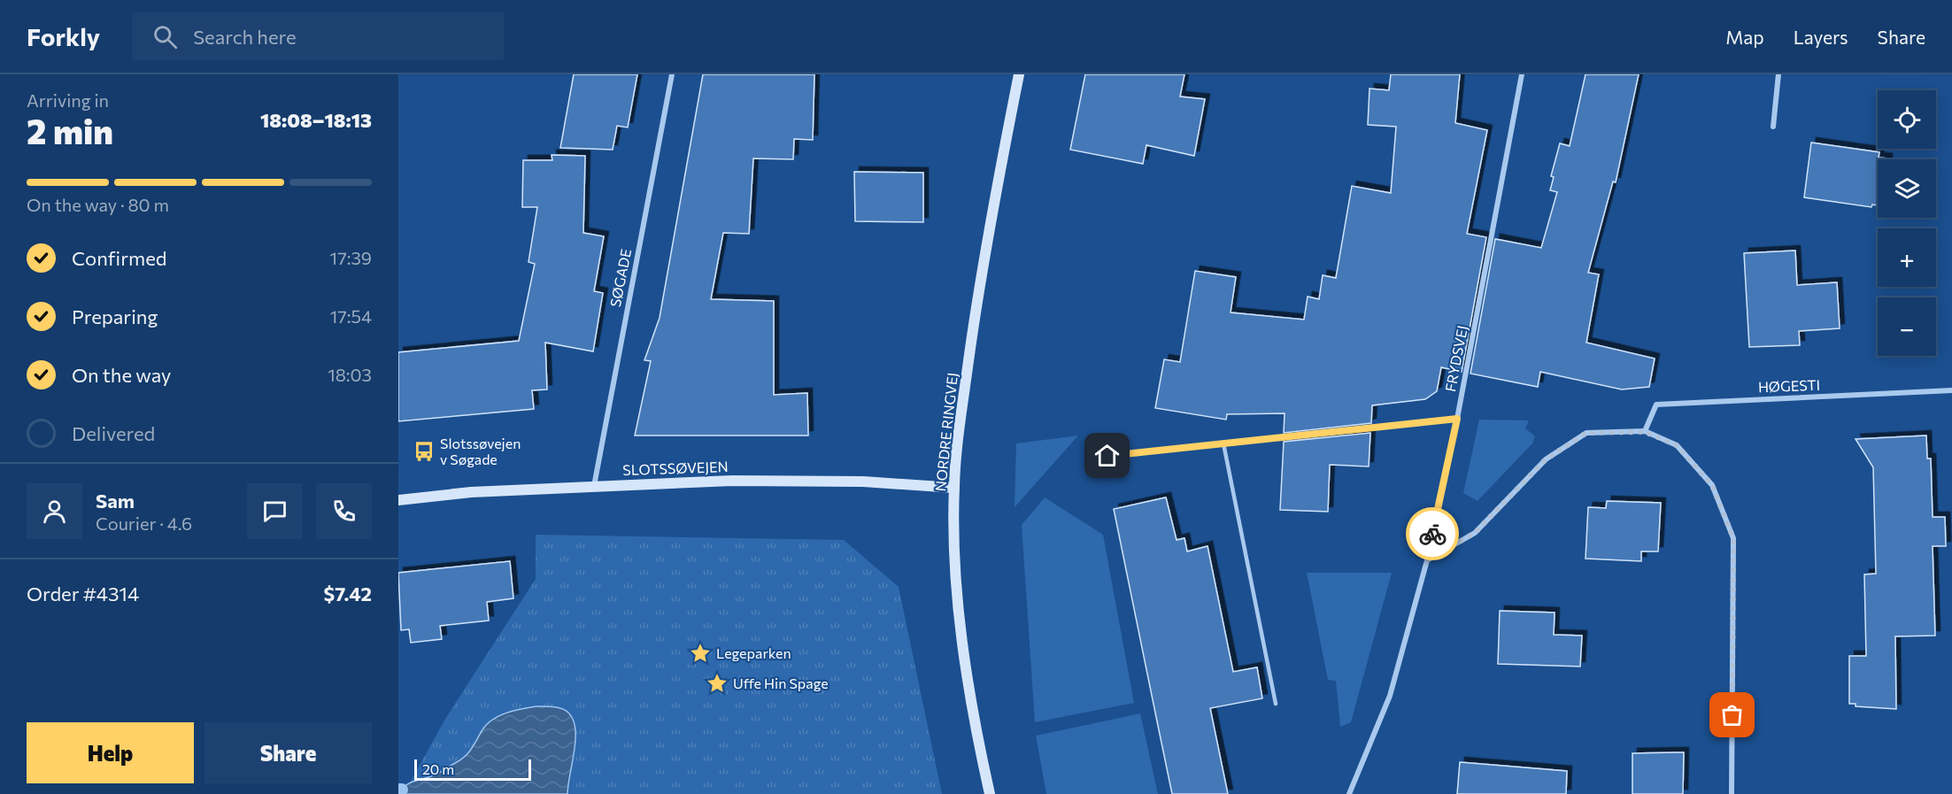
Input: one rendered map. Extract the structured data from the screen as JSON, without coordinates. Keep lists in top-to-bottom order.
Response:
{
  "streets": {
    "main road": ["NORDRE RINGVEJ", "SLOTSSØVEJEN"],
    "street": ["SØGADE", "FRYDSVEJ", "HØGESTI"]
  },
  "crossings": [
    ["SØGADE", "SLOTSSØVEJEN"],
    ["NORDRE RINGVEJ", "SLOTSSØVEJEN"]
  ],
  "places": {
    "bus stop": ["Slotssøvejen v Søgade"],
    "place": ["Legeparken", "Uffe Hin Spage"]
  },
  "scale_bar": "20 m",
  "page": {
    "header": "Forkly",
    "search": "Search here",
    "nav": ["Map", "Layers", "Share"],
    "heading": ["2 min", "Arriving in", "18:08–18:13"],
    "panel": [
      "Sam",
      "Courier · 4.6",
      "Order #4314",
      "$7.42"
    ],
    "map_buttons": ["+", "−"],
    "bar": "On the way · 80 m",
    "list": [
      ["Confirmed", "17:39"],
      ["Preparing", "17:54"],
      ["On the way", "18:03"],
      "Delivered"
    ],
    "buttons": ["Help", "Share"],
    "scale": "20 m"
  }
}
